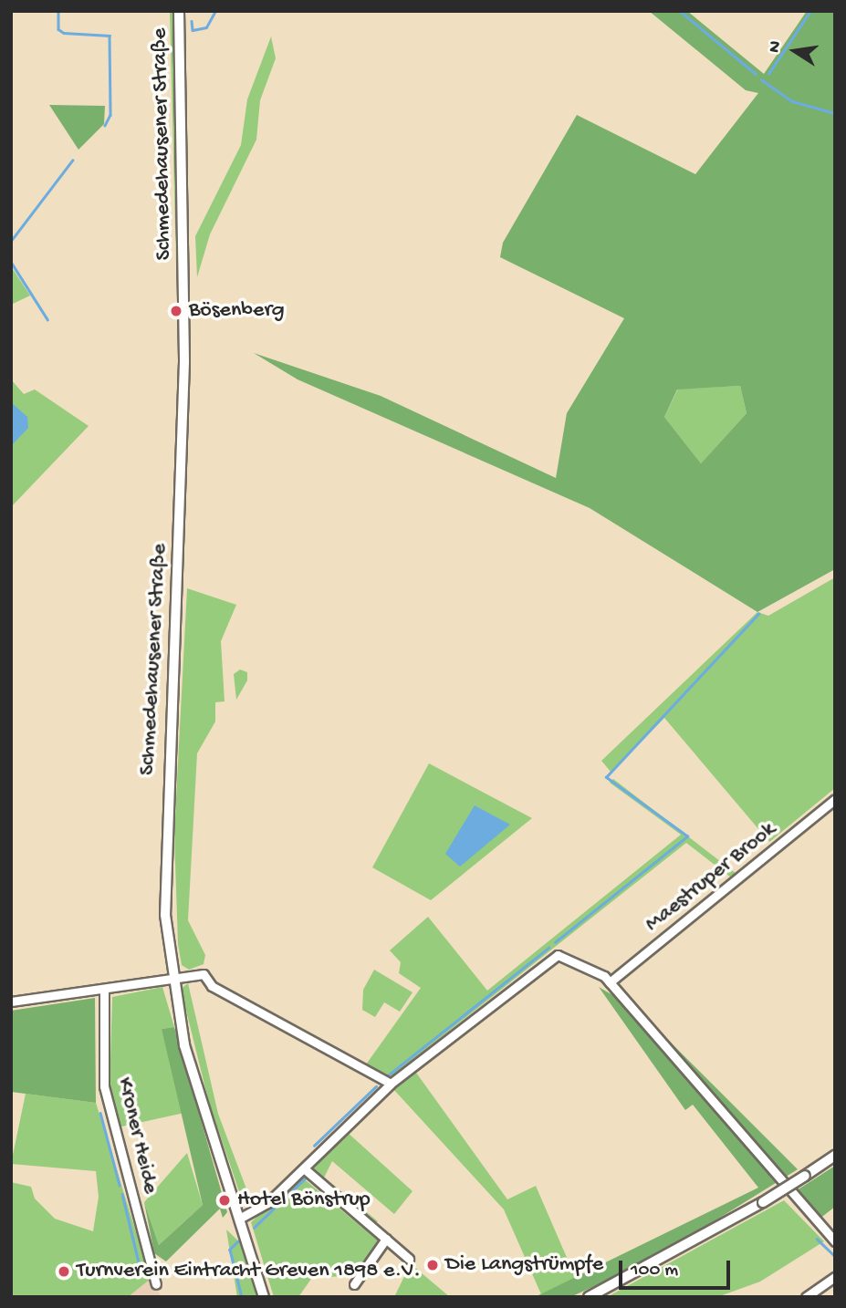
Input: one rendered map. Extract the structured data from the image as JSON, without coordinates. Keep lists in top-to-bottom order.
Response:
{
  "streets": {
    "main road": ["Schmedehausener Straße"],
    "street": ["Maestruper Brook", "Kroner Heide"]
  },
  "places": [
    "Bösenberg",
    "Hotel Bönstrup",
    "Die Langstrümpfe",
    "Turnverein Eintracht Greven 1898 e.V."
  ],
  "scale_bar": "100 m",
  "north": "left"
}
